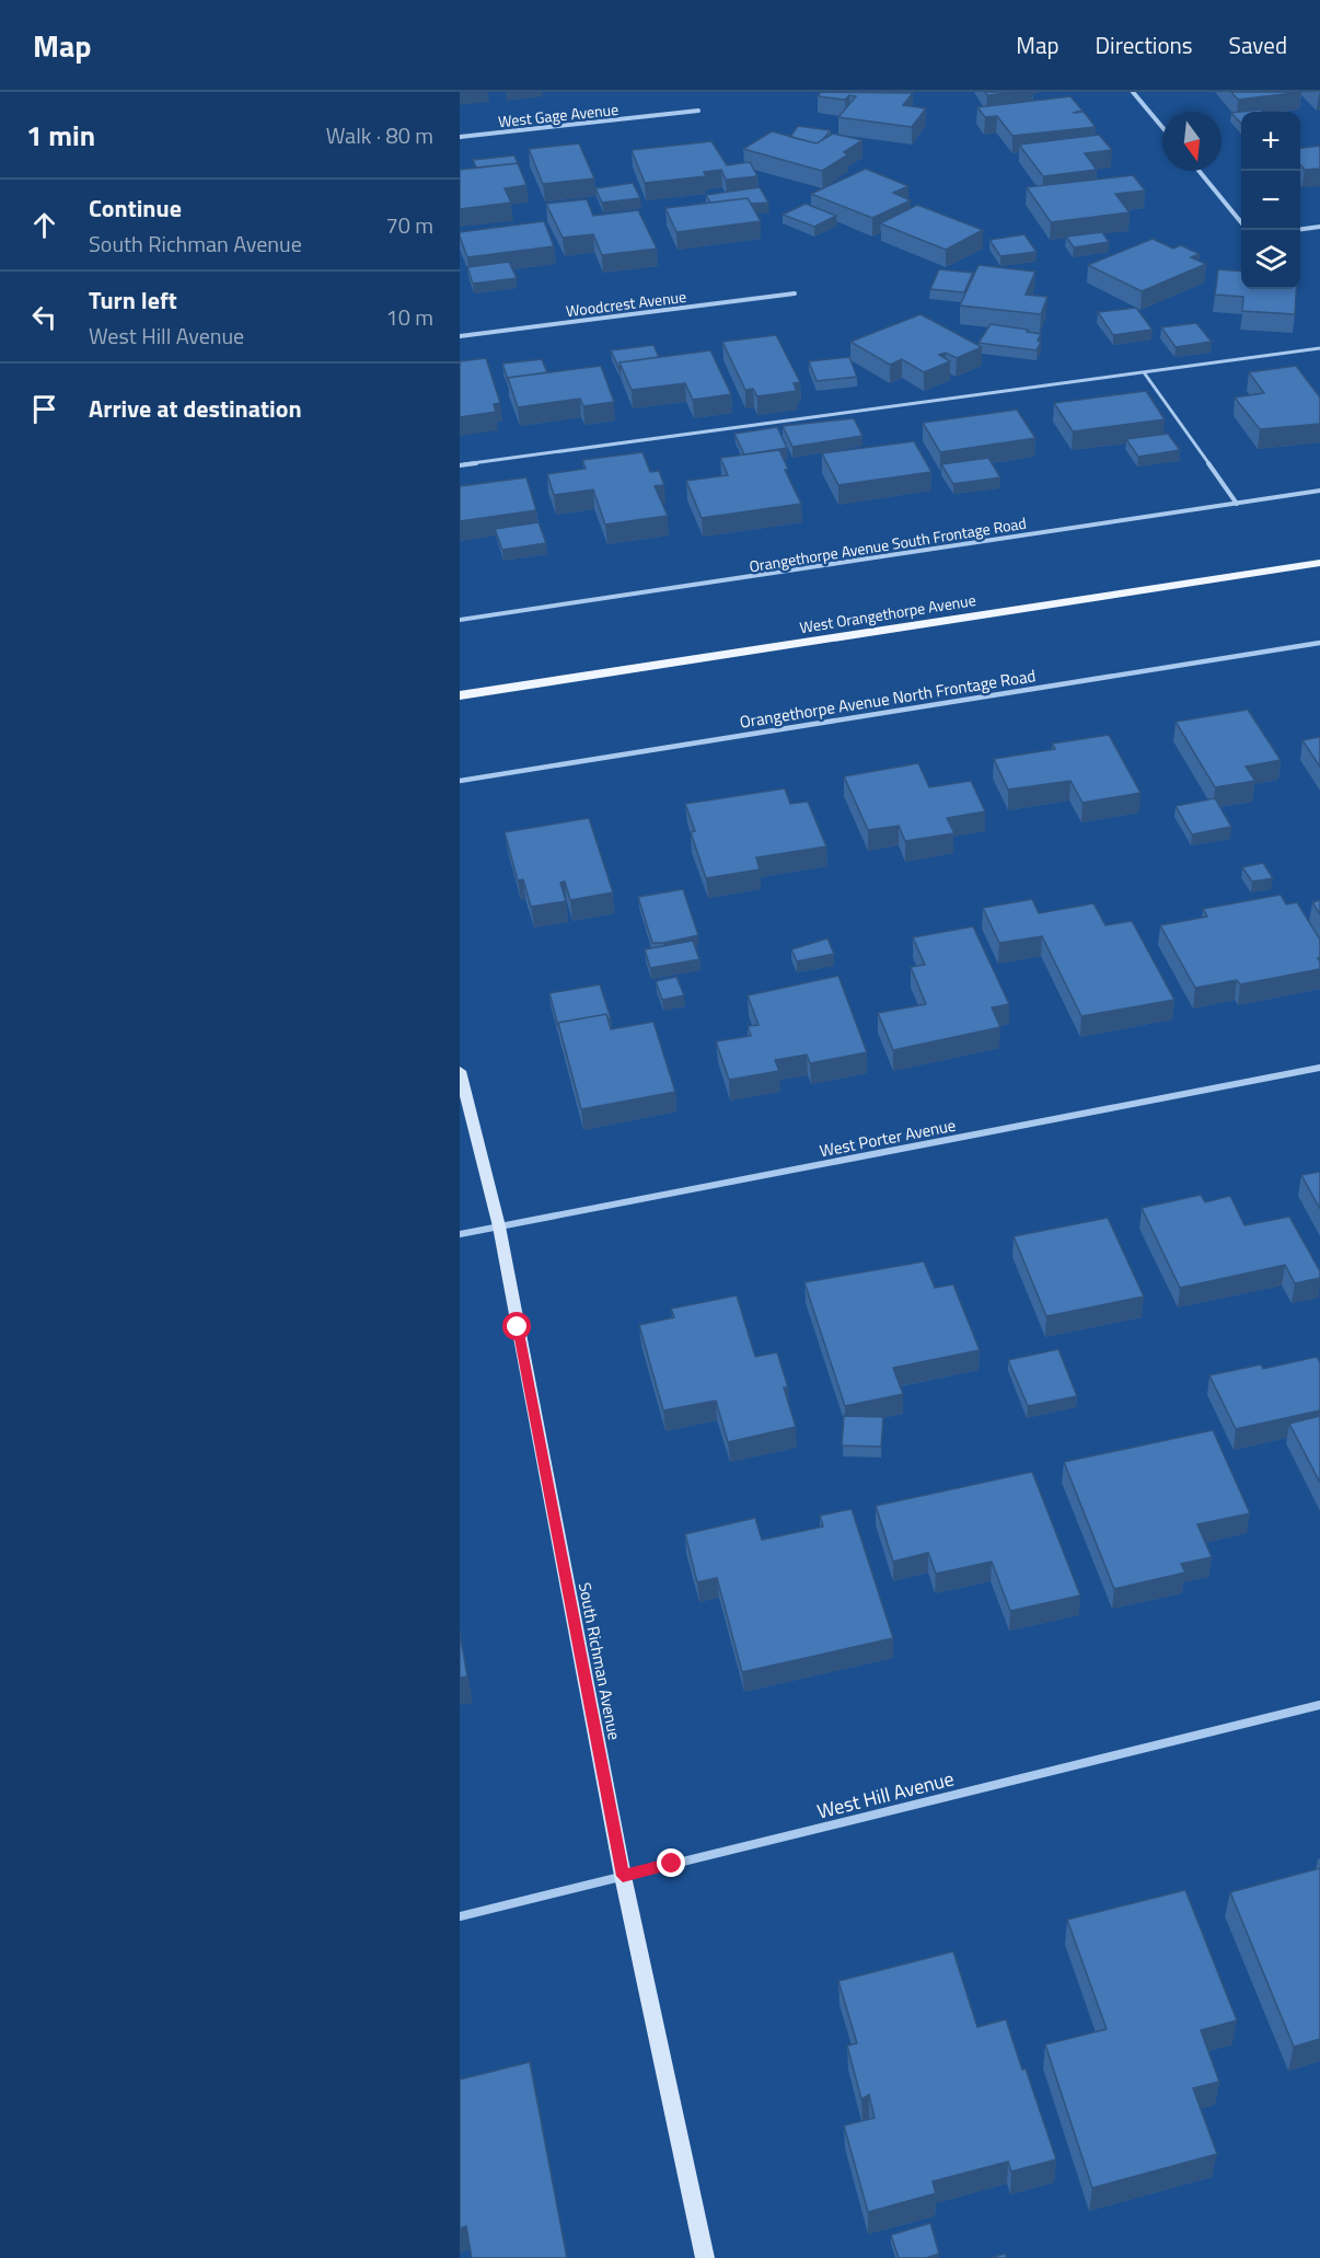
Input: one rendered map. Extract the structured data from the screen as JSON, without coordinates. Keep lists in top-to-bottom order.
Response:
{
  "streets": {
    "main road": ["West Orangethorpe Avenue"],
    "street": [
      "West Gage Avenue",
      "Woodcrest Avenue",
      "Orangethorpe Avenue North Frontage Road",
      "West Porter Avenue",
      "South Richman Avenue",
      "West Hill Avenue"
    ],
    "lane": ["Orangethorpe Avenue South Frontage Road"]
  },
  "crossings": [
    ["West Porter Avenue", "South Richman Avenue"],
    ["South Richman Avenue", "West Hill Avenue"]
  ],
  "north": "bottom",
  "page": {
    "header": "Map",
    "nav": ["Map", "Directions", "Saved"],
    "heading": ["1 min", "Walk · 80 m"],
    "map_buttons": ["+", "−"],
    "list": [
      ["Continue", "South Richman Avenue", "70 m"],
      ["Turn left", "West Hill Avenue", "10 m"],
      "Arrive at destination"
    ]
  }
}
